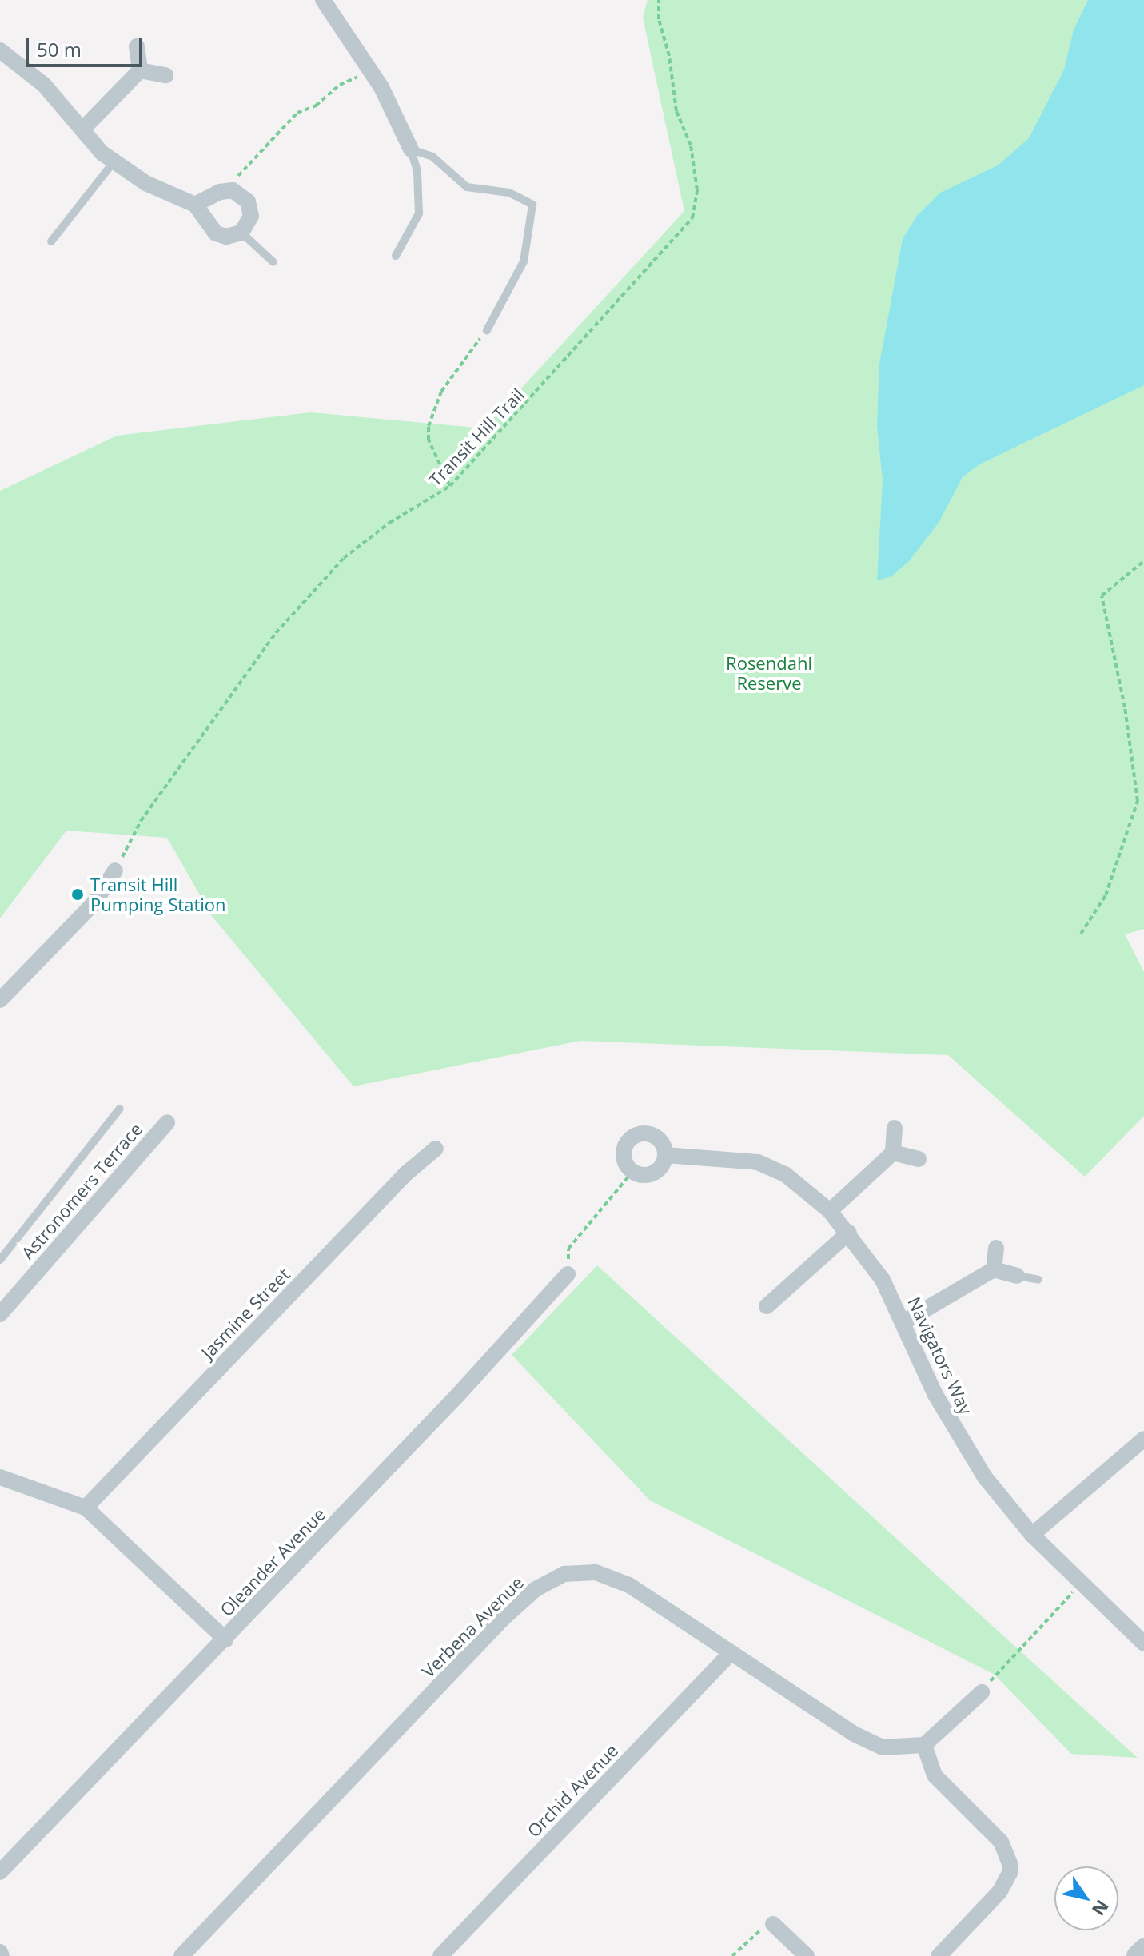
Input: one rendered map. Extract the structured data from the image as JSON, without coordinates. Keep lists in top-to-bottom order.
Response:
{
  "streets": {
    "street": [
      "Astronomers Terrace",
      "Jasmine Street",
      "Navigators Way",
      "Oleander Avenue",
      "Verbena Avenue",
      "Orchid Avenue"
    ],
    "path": ["Transit Hill Trail"]
  },
  "crossings": [
    ["Verbena Avenue", "Orchid Avenue"]
  ],
  "parks": ["Rosendahl Reserve"],
  "places": ["Transit Hill Pumping Station"],
  "scale_bar": "50 m",
  "north": "bottom right"
}
